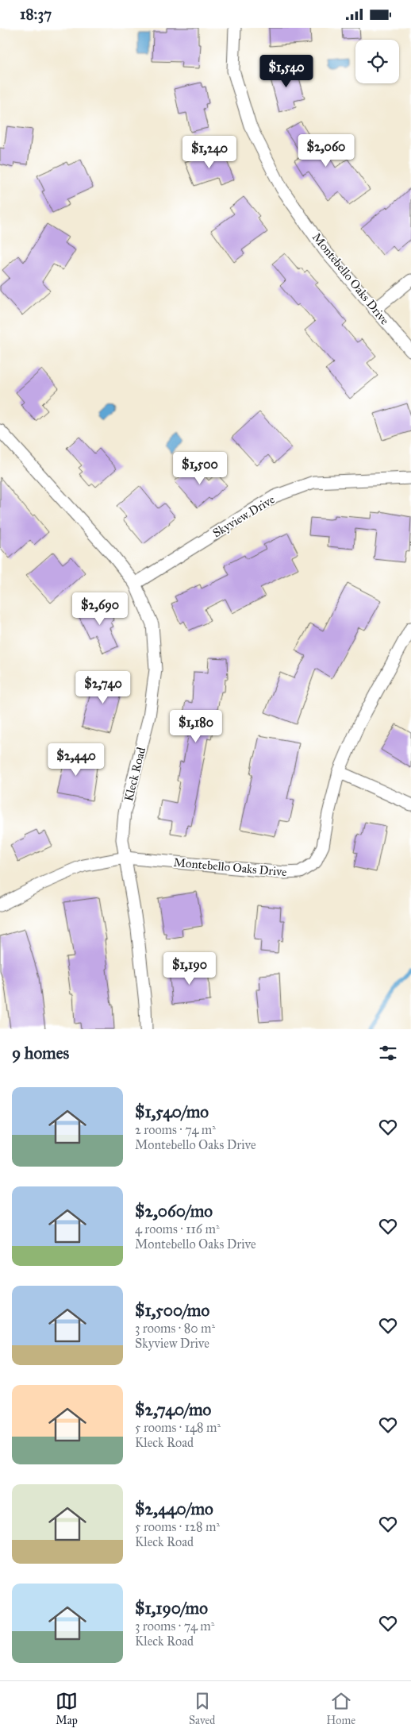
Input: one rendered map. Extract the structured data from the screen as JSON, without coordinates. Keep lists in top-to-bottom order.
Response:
{
  "streets": {
    "street": ["Montebello Oaks Drive", "Skyview Drive", "Kleck Road"]
  },
  "crossings": [
    ["Montebello Oaks Drive", "Kleck Road"],
    ["Skyview Drive", "Kleck Road"]
  ],
  "page": {
    "status": "18:37",
    "price": [
      "$1,540",
      "$2,060",
      "$1,240",
      "$1,500",
      "$2,690",
      "$2,740",
      "$1,180",
      "$2,440",
      "$1,190"
    ],
    "heading": "9 homes",
    "list": [
      {
        "name": "$1,540/mo",
        "note": "2 rooms · 74 m² · Montebello Oaks Drive"
      },
      {
        "name": "$2,060/mo",
        "note": "4 rooms · 116 m² · Montebello Oaks Drive"
      },
      {
        "name": "$1,500/mo",
        "note": "3 rooms · 80 m² · Skyview Drive"
      },
      {
        "name": "$2,740/mo",
        "note": "5 rooms · 148 m² · Kleck Road"
      },
      {
        "name": "$2,440/mo",
        "note": "5 rooms · 128 m² · Kleck Road"
      },
      {
        "name": "$1,190/mo",
        "note": "3 rooms · 74 m² · Kleck Road"
      }
    ],
    "tabs": ["Map", "Saved", "Home"]
  }
}
